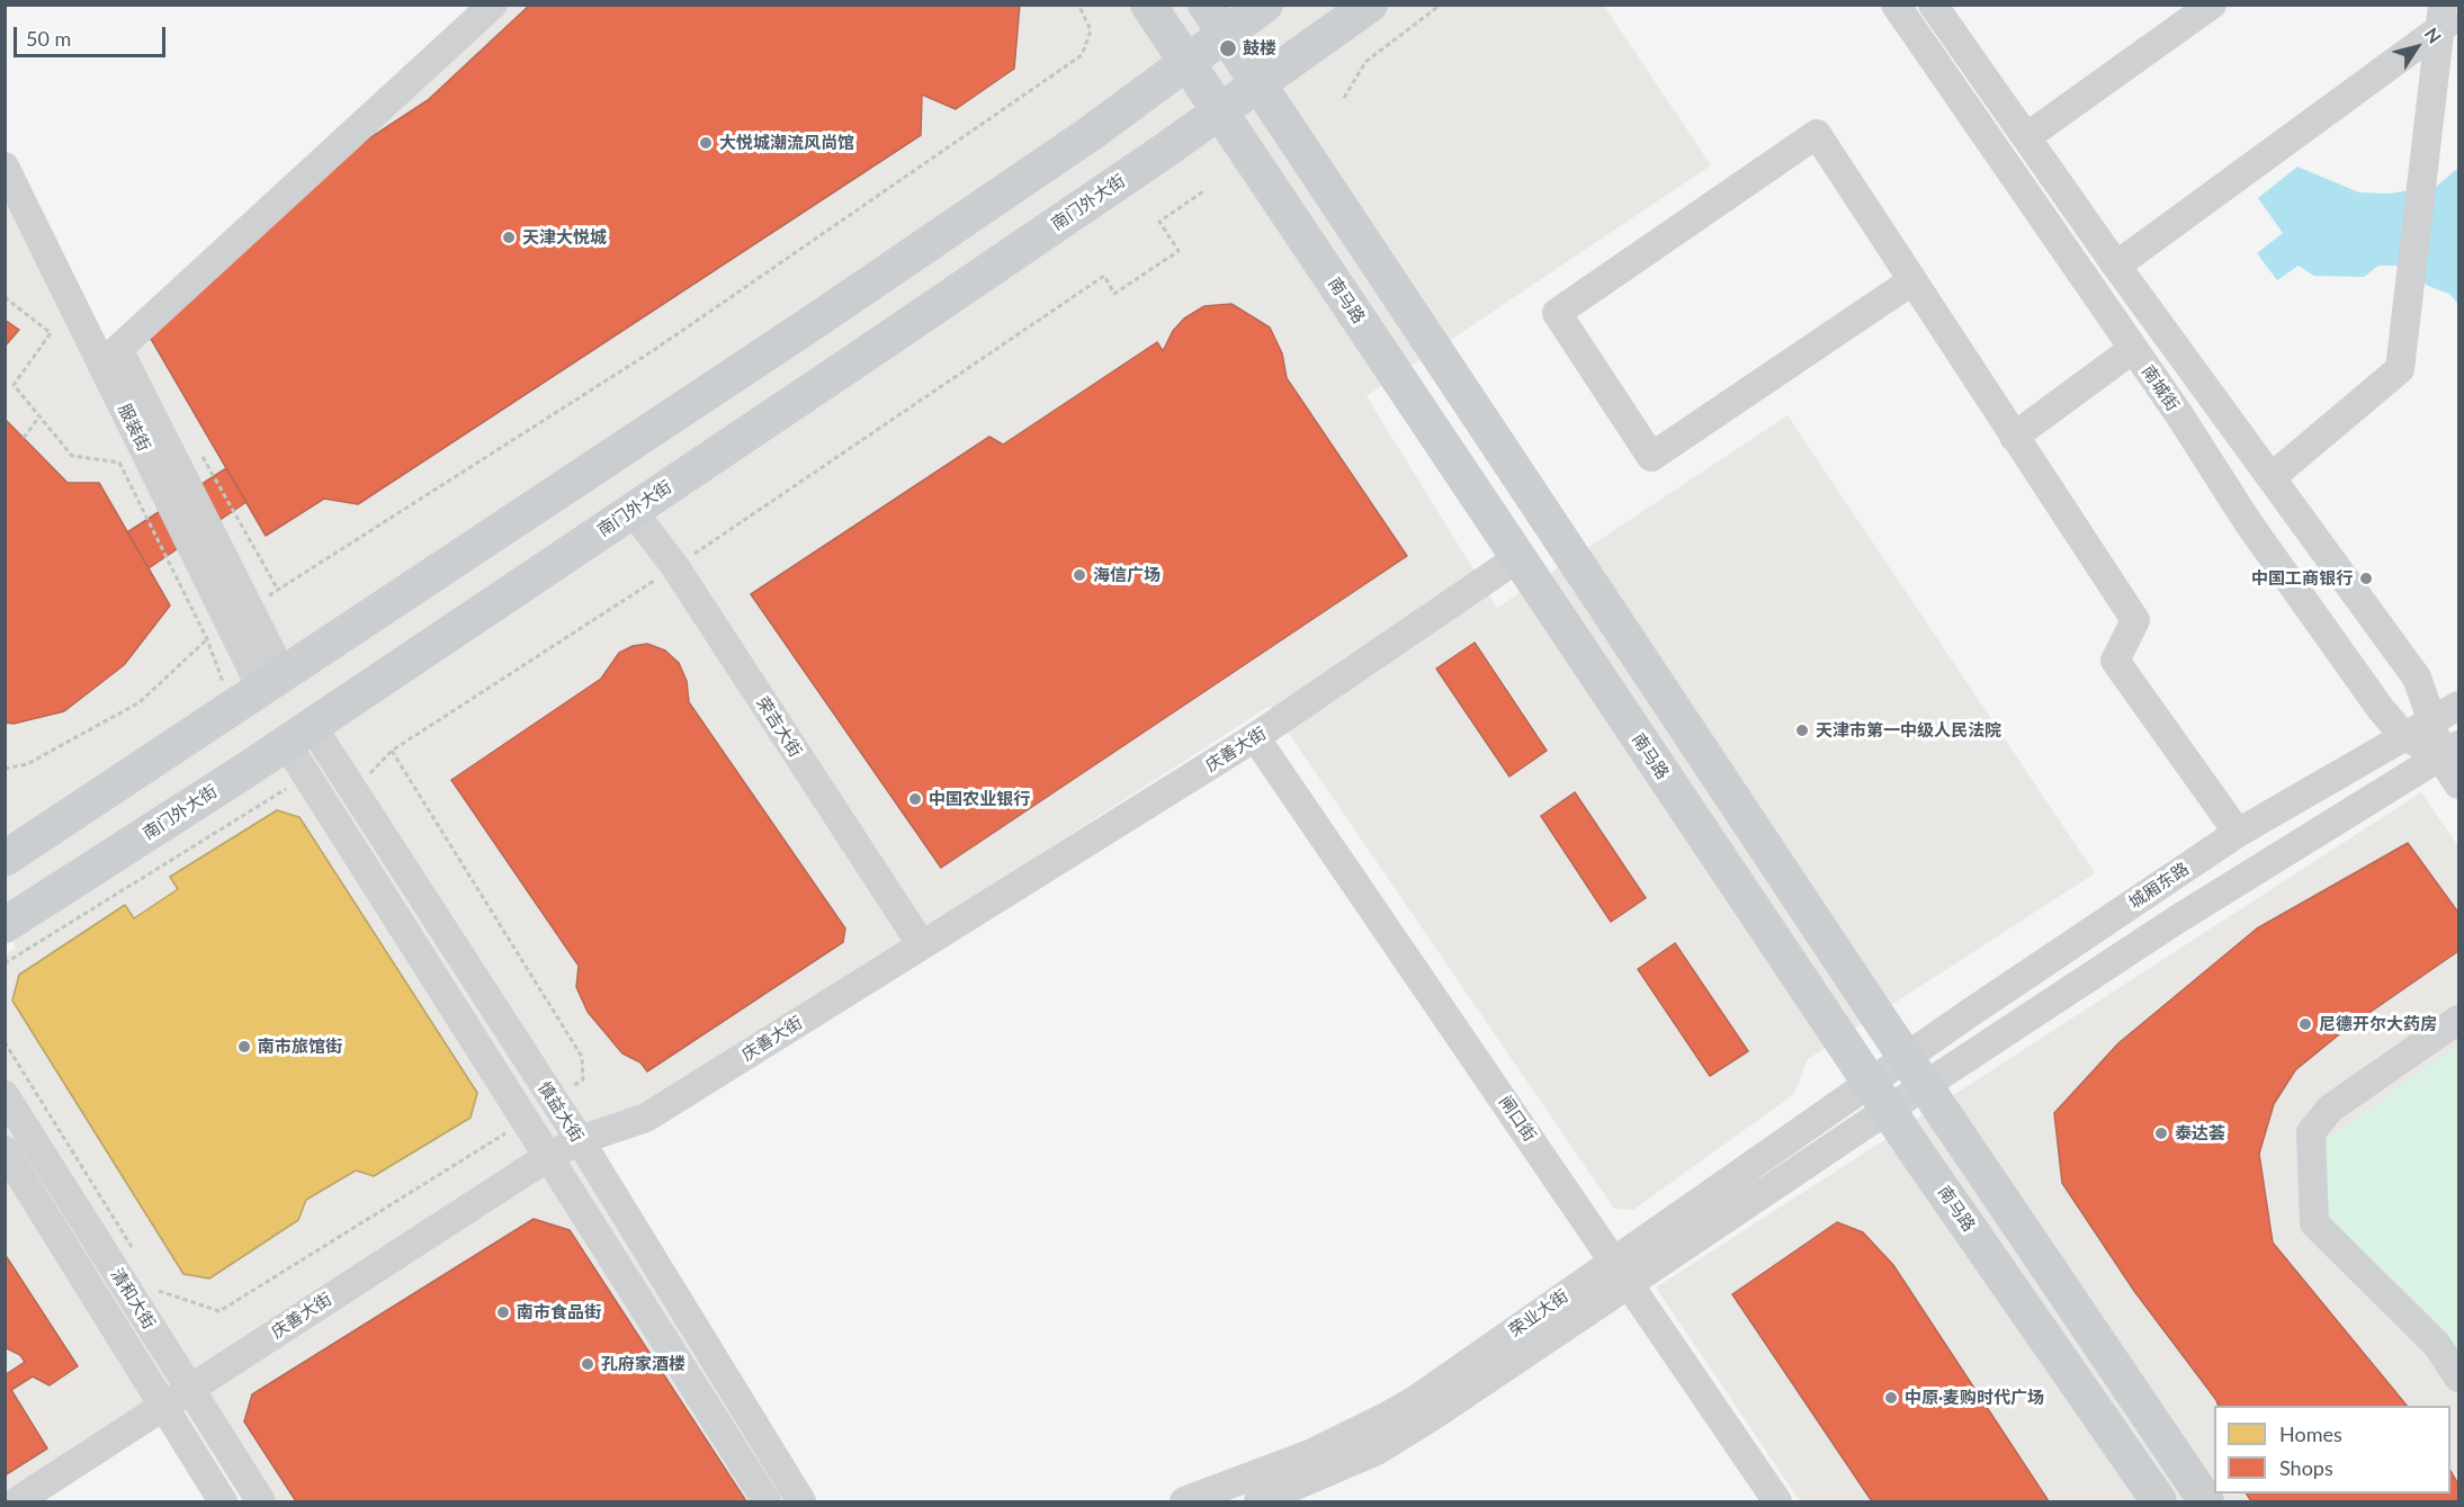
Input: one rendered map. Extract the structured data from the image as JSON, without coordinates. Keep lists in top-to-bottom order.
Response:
{
  "streets": {
    "main road": ["南门外大街", "南马路"],
    "street": [
      "南城街",
      "服装街",
      "荣吉大街",
      "庆善大街",
      "城厢东路",
      "慎益大街",
      "闸口街",
      "清和大街",
      "荣业大街"
    ]
  },
  "crossings": [
    ["南门外大街", "南马路"],
    ["南门外大街", "荣吉大街"],
    ["南门外大街", "慎益大街"],
    ["南马路", "庆善大街"],
    ["南马路", "城厢东路"],
    ["南马路", "荣业大街"],
    ["南城街", "城厢东路"],
    ["荣吉大街", "庆善大街"],
    ["庆善大街", "慎益大街"],
    ["庆善大街", "闸口街"],
    ["庆善大街", "清和大街"],
    ["城厢东路", "荣业大街"],
    ["闸口街", "荣业大街"]
  ],
  "places": [
    "鼓楼",
    "大悦城潮流风尚馆",
    "天津大悦城",
    "海信广场",
    "中国工商银行",
    "天津市第一中级人民法院",
    "中国农业银行",
    "尼德开尔大药房",
    "南市旅馆街",
    "泰达荟",
    "南市食品街",
    "孔府家酒楼",
    "中原·麦购时代广场"
  ],
  "legend": ["Homes", "Shops"],
  "scale_bar": "50 m",
  "north": "top right"
}
